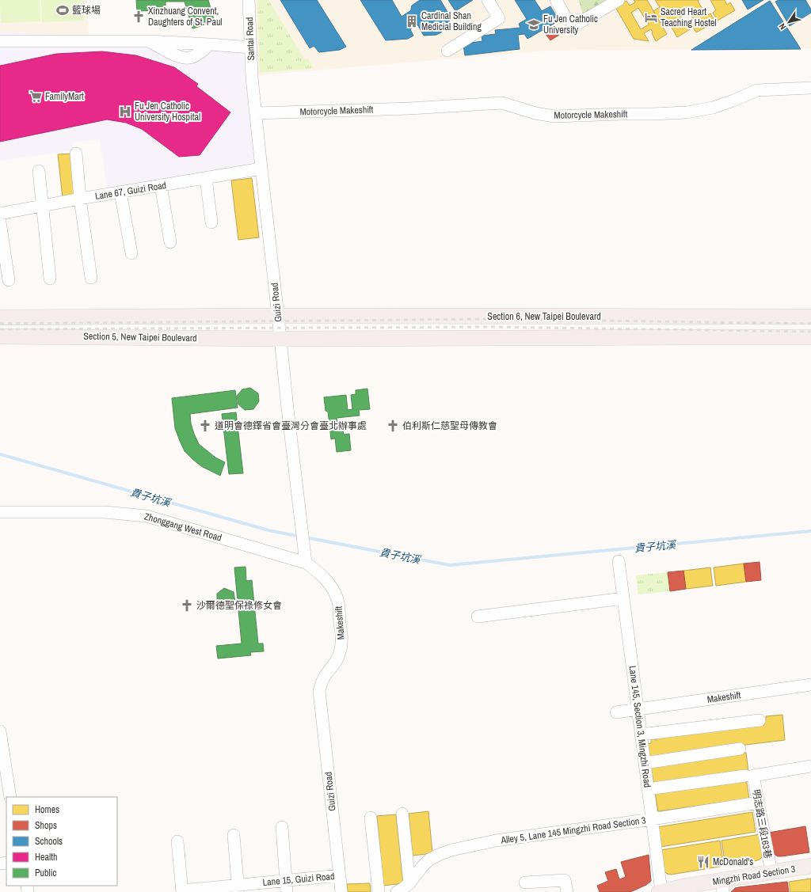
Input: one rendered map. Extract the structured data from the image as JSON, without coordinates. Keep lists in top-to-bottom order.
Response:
{
  "streets": {
    "main road": ["Section 6, New Taipei Boulevard", "Section 5, New Taipei Boulevard", "Mingzhi Road Section 3"],
    "street": [
      "Santai Road",
      "Motorcycle Makeshift",
      "Lane 67, Guizi Road",
      "Guizi Road",
      "Zhonggang West Road",
      "Makeshift",
      "Lane 145, Section 3, Mingzhi Road",
      "明志路三段163巷",
      "Alley 5, Lane 145 Mingzhi Road Section 3",
      "Lane 15, Guizi Road"
    ]
  },
  "crossings": [
    ["Santai Road", "Guizi Road"],
    ["Motorcycle Makeshift", "Guizi Road"],
    ["Lane 67, Guizi Road", "Guizi Road"],
    ["Guizi Road", "Section 6, New Taipei Boulevard"],
    ["Guizi Road", "Section 5, New Taipei Boulevard"],
    ["Guizi Road", "Zhonggang West Road"],
    ["Guizi Road", "Makeshift"],
    ["Guizi Road", "Lane 15, Guizi Road"],
    ["Section 6, New Taipei Boulevard", "Section 5, New Taipei Boulevard"],
    ["Zhonggang West Road", "Makeshift"],
    ["Makeshift", "Lane 145, Section 3, Mingzhi Road"],
    ["Lane 145, Section 3, Mingzhi Road", "Alley 5, Lane 145 Mingzhi Road Section 3"],
    ["Lane 145, Section 3, Mingzhi Road", "Mingzhi Road Section 3"],
    ["明志路三段163巷", "Alley 5, Lane 145 Mingzhi Road Section 3"],
    ["明志路三段163巷", "Mingzhi Road Section 3"]
  ],
  "water": ["貴子坑溪"],
  "places": {
    "sports": ["籃球場"],
    "church": [
      "Xinzhuang Convent, Daughters of St. Paul",
      "道明會德鐸省會臺灣分會臺北辦事處",
      "伯利斯仁慈聖母傳教會",
      "沙爾德聖保祿修女會"
    ],
    "hotel": ["Sacred Heart Teaching Hostel"],
    "building": ["Cardinal Shan Medicial Building"],
    "school or university": ["Fu Jen Catholic University"],
    "supermarket": ["FamilyMart"],
    "hospital": ["Fu Jen Catholic University Hospital"],
    "restaurant": ["McDonald's"]
  },
  "legend": [
    "Homes",
    "Shops",
    "Schools",
    "Health",
    "Public"
  ],
  "north": "bottom left"
}
